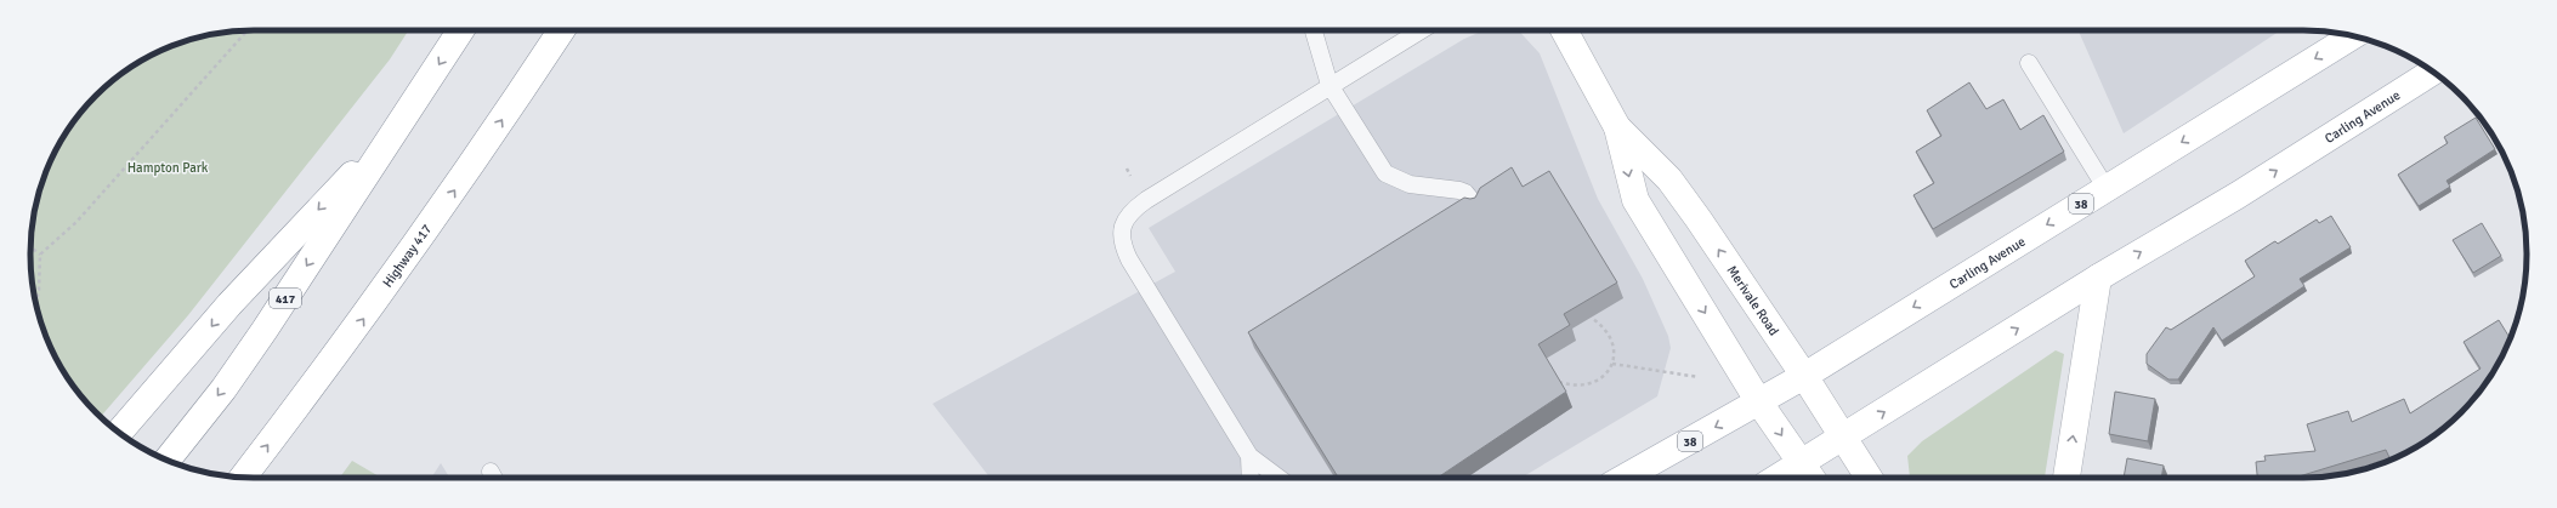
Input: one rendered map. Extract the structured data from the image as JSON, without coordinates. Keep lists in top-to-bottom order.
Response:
{
  "streets": {
    "main road": [
      "Carling Avenue",
      "38",
      "Highway 417",
      "417",
      "Merivale Road"
    ]
  },
  "crossings": [
    ["Carling Avenue", "Merivale Road"]
  ],
  "parks": ["Hampton Park"]
}
